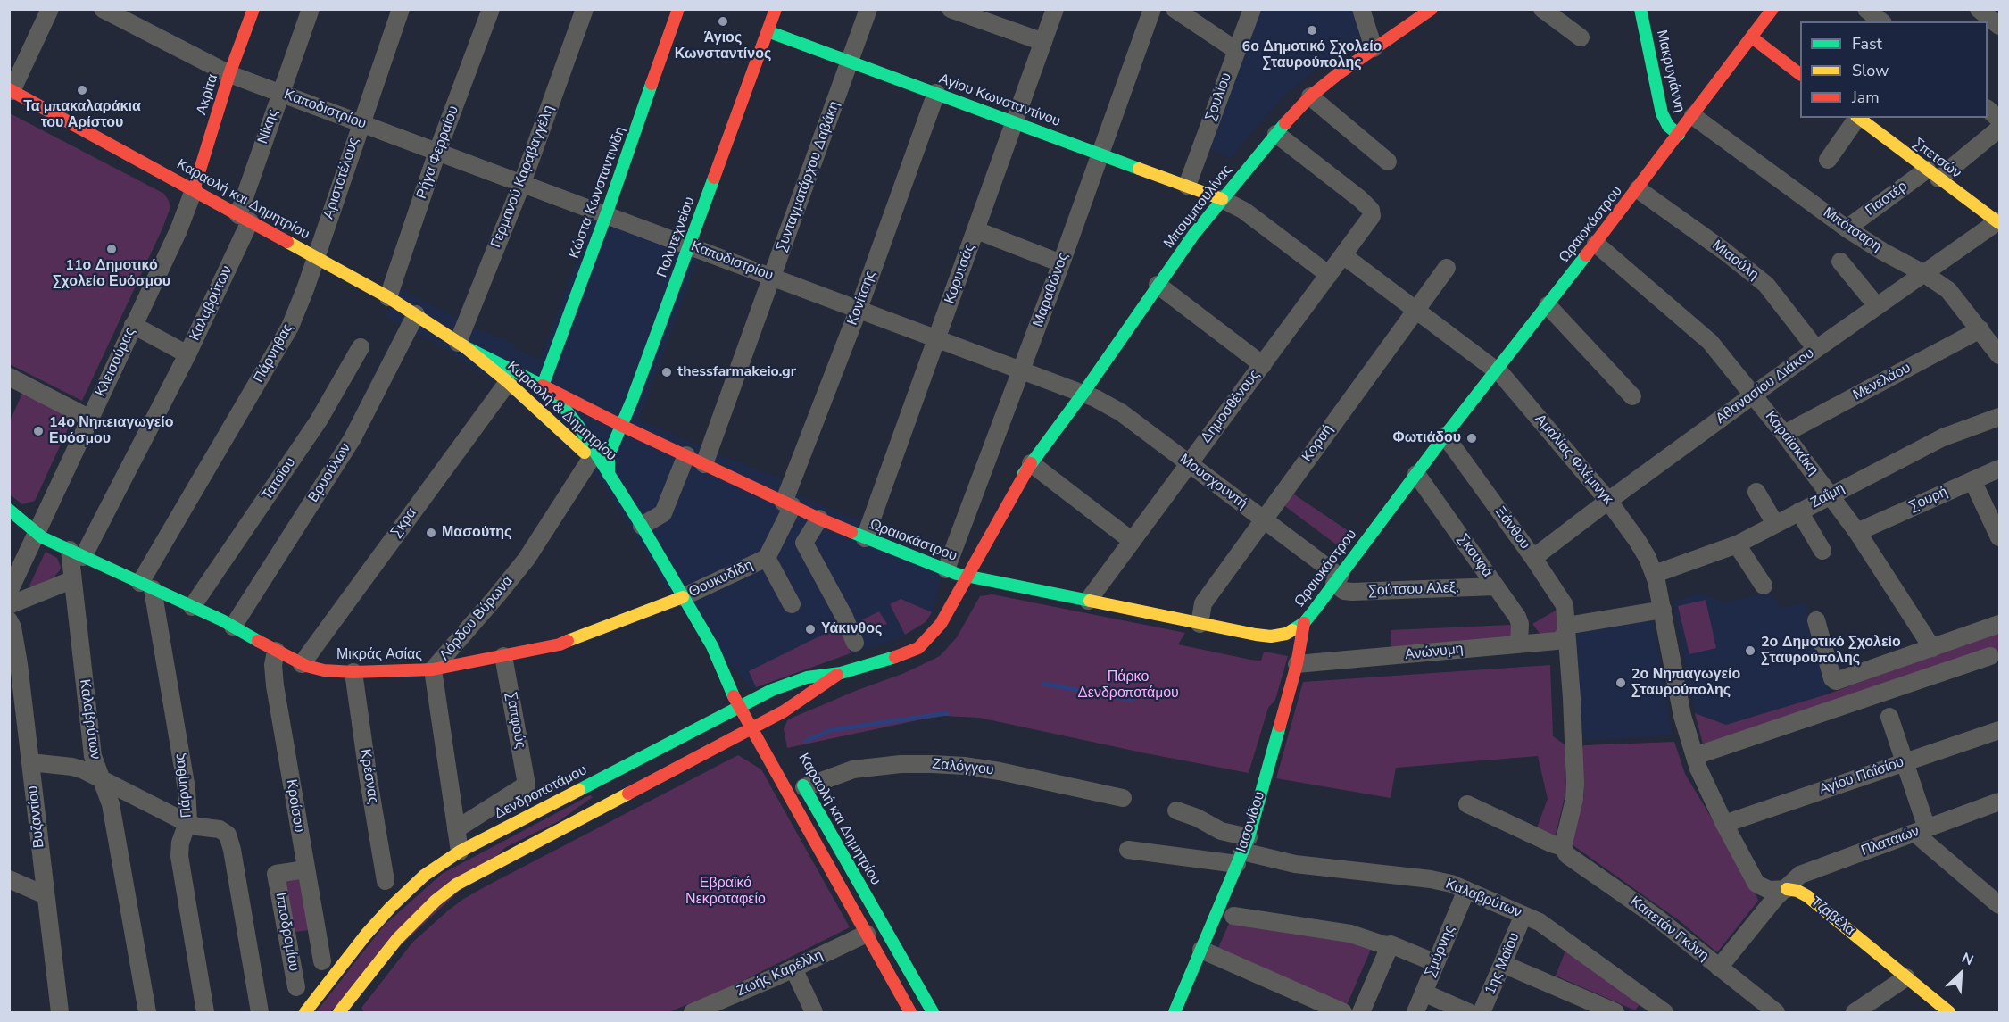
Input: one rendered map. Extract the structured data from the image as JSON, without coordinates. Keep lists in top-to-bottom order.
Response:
{
  "streets": {
    "main road": [
      "Μακρυγιάννη",
      "Ακρίτα",
      "Αγίου Κωνσταντίνου",
      "Σπετσών",
      "Κώστα Κωνσταντινίδη",
      "Καραολή και Δημητρίου",
      "Μπουμπουλίνας",
      "Ωραιοκάστρου",
      "Πολυτεχνείου",
      "Καραολή & Δημητρίου",
      "Μικράς Ασίας",
      "Δενδροποτάμου",
      "Ιασονίδου",
      "Τζαβέλα"
    ],
    "street": [
      "Σουλίου",
      "Καποδιστρίου",
      "Νίκης",
      "Ρήγα Φερραίου",
      "Γερμανού Καραβαγγέλη",
      "Συνταγματάρχου Δαβάκη",
      "Αριστοτέλους",
      "Παστέρ",
      "Μπότσαρη",
      "Μιαούλη",
      "Κορυτσάς",
      "Μαραθώνος",
      "Κονίτσης",
      "Καλαβρύτων",
      "Πάρνηθας",
      "Κλεισούρας",
      "Μενελάου",
      "Αθανασίου Διάκου",
      "Δημοσθένους",
      "Κοραή",
      "Καραϊσκάκη",
      "Αμαλίας Φλέμινγκ",
      "Βρυούλων",
      "Τατοϊου",
      "Μουσχουντή",
      "Ζαΐμη",
      "Σουρή",
      "Σκρα",
      "Ξάνθου",
      "Σκουφά",
      "Θουκυδίδη",
      "Σούτσου Αλεξ.",
      "Λόρδου Βύρωνα",
      "Ανώνυμη",
      "Σαπφούς",
      "Ζαλόγγου",
      "Κρέσνας",
      "Αγίου Παΐσίου",
      "Κροίσου",
      "Βυζαντίου",
      "Πλαταιών",
      "Καπετάν Γκόνη",
      "Ιπποδρομίου",
      "Σμύρνης",
      "1ης Μαϊου",
      "Ζωής Καρέλλη"
    ]
  },
  "crossings": [
    ["Μακρυγιάννη", "Ωραιοκάστρου"],
    ["Ακρίτα", "Καποδιστρίου"],
    ["Ακρίτα", "Καραολή και Δημητρίου"],
    ["Ακρίτα", "Κλεισούρας"],
    ["Σουλίου", "Αγίου Κωνσταντίνου"],
    ["Αγίου Κωνσταντίνου", "Συνταγματάρχου Δαβάκη"],
    ["Αγίου Κωνσταντίνου", "Μπουμπουλίνας"],
    ["Αγίου Κωνσταντίνου", "Πολυτεχνείου"],
    ["Αγίου Κωνσταντίνου", "Κορυτσάς"],
    ["Αγίου Κωνσταντίνου", "Μαραθώνος"],
    ["Αγίου Κωνσταντίνου", "Κονίτσης"],
    ["Καποδιστρίου", "Νίκης"],
    ["Καποδιστρίου", "Ρήγα Φερραίου"],
    ["Καποδιστρίου", "Γερμανού Καραβαγγέλη"],
    ["Καποδιστρίου", "Συνταγματάρχου Δαβάκη"],
    ["Καποδιστρίου", "Αριστοτέλους"],
    ["Καποδιστρίου", "Κώστα Κωνσταντινίδη"],
    ["Καποδιστρίου", "Μπουμπουλίνας"],
    ["Καποδιστρίου", "Πολυτεχνείου"],
    ["Καποδιστρίου", "Κορυτσάς"],
    ["Καποδιστρίου", "Μαραθώνος"],
    ["Καποδιστρίου", "Κονίτσης"],
    ["Καποδιστρίου", "Μουσχουντή"],
    ["Νίκης", "Καραολή και Δημητρίου"],
    ["Νίκης", "Καλαβρύτων"],
    ["Ρήγα Φερραίου", "Καραολή και Δημητρίου"],
    ["Σπετσών", "Παστέρ"],
    ["Σπετσών", "Αθανασίου Διάκου"],
    ["Γερμανού Καραβαγγέλη", "Καραολή και Δημητρίου"],
    ["Γερμανού Καραβαγγέλη", "Καραολή & Δημητρίου"],
    ["Συνταγματάρχου Δαβάκη", "Ωραιοκάστρου"],
    ["Αριστοτέλους", "Καραολή και Δημητρίου"],
    ["Αριστοτέλους", "Πάρνηθας"],
    ["Κώστα Κωνσταντινίδη", "Ωραιοκάστρου"],
    ["Κώστα Κωνσταντινίδη", "Καραολή & Δημητρίου"],
    ["Παστέρ", "Μπότσαρη"],
    ["Καραολή και Δημητρίου", "Πολυτεχνείου"],
    ["Καραολή και Δημητρίου", "Καλαβρύτων"],
    ["Καραολή και Δημητρίου", "Πάρνηθας"],
    ["Καραολή και Δημητρίου", "Κλεισούρας"],
    ["Καραολή και Δημητρίου", "Καραολή & Δημητρίου"],
    ["Καραολή και Δημητρίου", "Βρυούλων"],
    ["Καραολή και Δημητρίου", "Θουκυδίδη"],
    ["Καραολή και Δημητρίου", "Μικράς Ασίας"],
    ["Καραολή και Δημητρίου", "Ζαλόγγου"],
    ["Καραολή και Δημητρίου", "Δενδροποτάμου"],
    ["Καραολή και Δημητρίου", "Ζωής Καρέλλη"],
    ["Μπουμπουλίνας", "Ωραιοκάστρου"],
    ["Μπουμπουλίνας", "Μαραθώνος"],
    ["Μπουμπουλίνας", "Δημοσθένους"],
    ["Μπουμπουλίνας", "Μουσχουντή"],
    ["Μπουμπουλίνας", "Δενδροποτάμου"],
    ["Ωραιοκάστρου", "Μπότσαρη"],
    ["Ωραιοκάστρου", "Πολυτεχνείου"],
    ["Ωραιοκάστρου", "Μιαούλη"],
    ["Ωραιοκάστρου", "Κορυτσάς"],
    ["Ωραιοκάστρου", "Μαραθώνος"],
    ["Ωραιοκάστρου", "Κονίτσης"],
    ["Ωραιοκάστρου", "Δημοσθένους"],
    ["Ωραιοκάστρου", "Καραολή & Δημητρίου"],
    ["Ωραιοκάστρου", "Κοραή"],
    ["Ωραιοκάστρου", "Καραϊσκάκη"],
    ["Ωραιοκάστρου", "Αμαλίας Φλέμινγκ"],
    ["Ωραιοκάστρου", "Μουσχουντή"],
    ["Ωραιοκάστρου", "Ξάνθου"],
    ["Ωραιοκάστρου", "Σκουφά"],
    ["Ωραιοκάστρου", "Θουκυδίδη"],
    ["Ωραιοκάστρου", "Σούτσου Αλεξ."],
    ["Ωραιοκάστρου", "Δενδροποτάμου"],
    ["Ωραιοκάστρου", "Ιασονίδου"],
    ["Μπότσαρη", "Μενελάου"],
    ["Μπότσαρη", "Αθανασίου Διάκου"],
    ["Πολυτεχνείου", "Καραολή & Δημητρίου"],
    ["Μιαούλη", "Αθανασίου Διάκου"],
    ["Μαραθώνος", "Δενδροποτάμου"],
    ["Κονίτσης", "Θουκυδίδη"],
    ["Καλαβρύτων", "Μικράς Ασίας"],
    ["Καλαβρύτων", "Ιασονίδου"],
    ["Καλαβρύτων", "Σμύρνης"],
    ["Καλαβρύτων", "1ης Μαϊου"],
    ["Πάρνηθας", "Μικράς Ασίας"],
    ["Κλεισούρας", "Μικράς Ασίας"],
    ["Μενελάου", "Καραϊσκάκη"],
    ["Αθανασίου Διάκου", "Καραϊσκάκη"],
    ["Αθανασίου Διάκου", "Αμαλίας Φλέμινγκ"],
    ["Αθανασίου Διάκου", "Ξάνθου"],
    ["Δημοσθένους", "Αμαλίας Φλέμινγκ"],
    ["Δημοσθένους", "Μουσχουντή"],
    ["Καραολή & Δημητρίου", "Σκρα"],
    ["Καραολή & Δημητρίου", "Λόρδου Βύρωνα"],
    ["Κοραή", "Αμαλίας Φλέμινγκ"],
    ["Κοραή", "Μουσχουντή"],
    ["Καραϊσκάκη", "Ζαΐμη"],
    ["Καραϊσκάκη", "Σουρή"],
    ["Αμαλίας Φλέμινγκ", "Ζαΐμη"],
    ["Αμαλίας Φλέμινγκ", "Τζαβέλα"],
    ["Βρυούλων", "Μικράς Ασίας"],
    ["Τατοϊου", "Μικράς Ασίας"],
    ["Μουσχουντή", "Σούτσου Αλεξ."],
    ["Σκρα", "Μικράς Ασίας"],
    ["Ξάνθου", "Ανώνυμη"],
    ["Ξάνθου", "Καπετάν Γκόνη"],
    ["Σκουφά", "Σούτσου Αλεξ."],
    ["Σκουφά", "Ανώνυμη"],
    ["Θουκυδίδη", "Μικράς Ασίας"],
    ["Λόρδου Βύρωνα", "Μικράς Ασίας"],
    ["Λόρδου Βύρωνα", "Σαπφούς"],
    ["Λόρδου Βύρωνα", "Δενδροποτάμου"],
    ["Ανώνυμη", "Ιασονίδου"],
    ["Μικράς Ασίας", "Σαπφούς"],
    ["Μικράς Ασίας", "Κρέσνας"],
    ["Μικράς Ασίας", "Κροίσου"],
    ["Αγίου Παΐσίου", "Τζαβέλα"],
    ["Κροίσου", "Ιπποδρομίου"],
    ["Πλαταιών", "Τζαβέλα"],
    ["Πλαταιών", "Καπετάν Γκόνη"]
  ],
  "parks": ["Πάρκο Δενδροποτάμου", "Εβραϊκό Νεκροταφείο"],
  "places": [
    "Άγιος Κωνσταντίνος",
    "6ο Δημοτικό Σχολείο Σταυρούπολης",
    "Τα μπακαλαράκια του Αρίστου",
    "11ο Δημοτικό Σχολείο Ευόσμου",
    "thessfarmakeio.gr",
    "14ο Νηπειαγωγείο Ευόσμου",
    "Φωτιάδου",
    "Μασούτης",
    "Υάκινθος",
    "2ο Δημοτικό Σχολείο Σταυρούπολης",
    "2ο Νηπιαγωγείο Σταυρούπολης"
  ],
  "legend": ["Fast", "Slow", "Jam"],
  "north": "top right"
}
